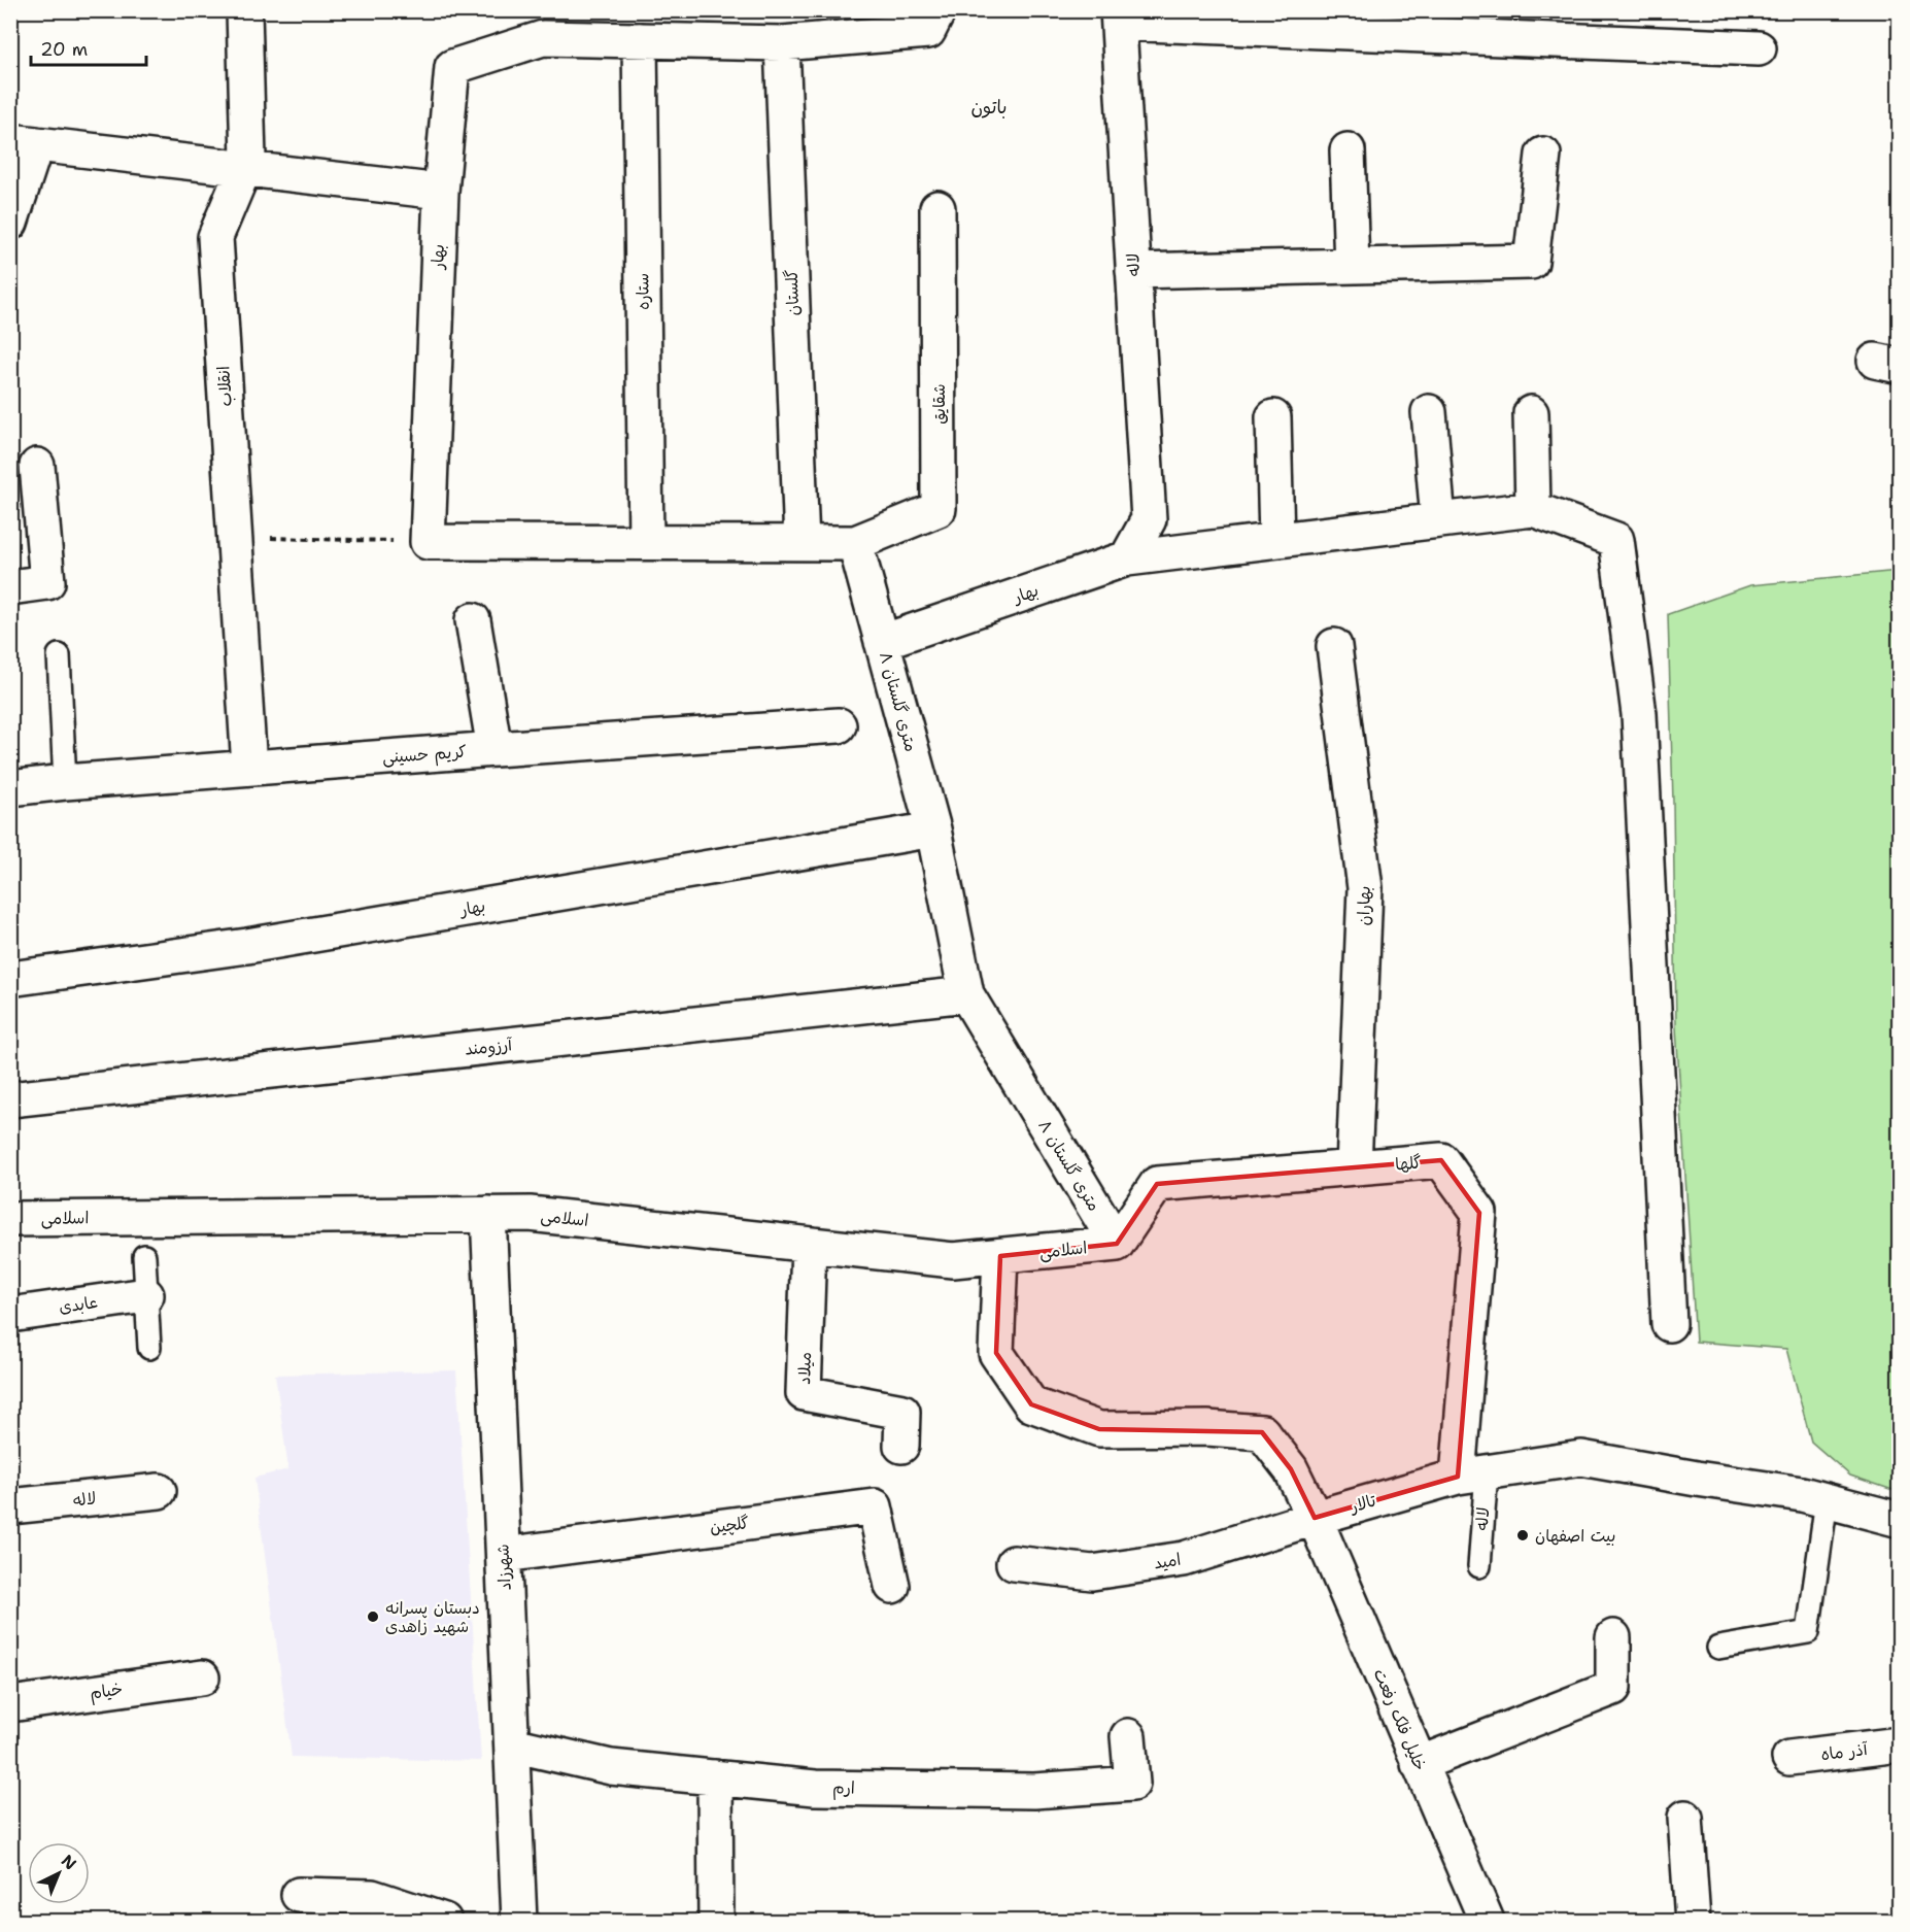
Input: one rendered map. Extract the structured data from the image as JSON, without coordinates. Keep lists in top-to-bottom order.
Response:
{
  "streets": {
    "street": [
      "بهار",
      "لاله",
      "ستاره",
      "گلستان",
      "انقلاب",
      "شقایق",
      "۸ متری گلستان",
      "کریم حسینی",
      "بهاران",
      "آرزومند",
      "گلها",
      "اسلامی",
      "عابدی",
      "میلاد",
      "تالار",
      "گلچین",
      "امید",
      "شهرزاد",
      "خیام",
      "خلیل فلک رفعت",
      "آذر ماه",
      "ارم"
    ]
  },
  "crossings": [
    ["بهار", "لاله"],
    ["بهار", "۸ متری گلستان"],
    ["لاله", "گلها"],
    ["لاله", "تالار"],
    ["انقلاب", "کریم حسینی"],
    ["شقایق", "۸ متری گلستان"],
    ["۸ متری گلستان", "آرزومند"],
    ["۸ متری گلستان", "گلها"],
    ["۸ متری گلستان", "اسلامی"],
    ["بهاران", "گلها"],
    ["گلها", "اسلامی"],
    ["گلها", "تالار"],
    ["اسلامی", "میلاد"],
    ["اسلامی", "شهرزاد"],
    ["تالار", "امید"],
    ["تالار", "خلیل فلک رفعت"],
    ["گلچین", "شهرزاد"],
    ["امید", "خلیل فلک رفعت"],
    ["شهرزاد", "ارم"]
  ],
  "districts": ["باتون"],
  "places": ["بيت اصفهان", "دبستان پسرانه شهید زاهدی"],
  "scale_bar": "20 m",
  "north": "top right"
}
